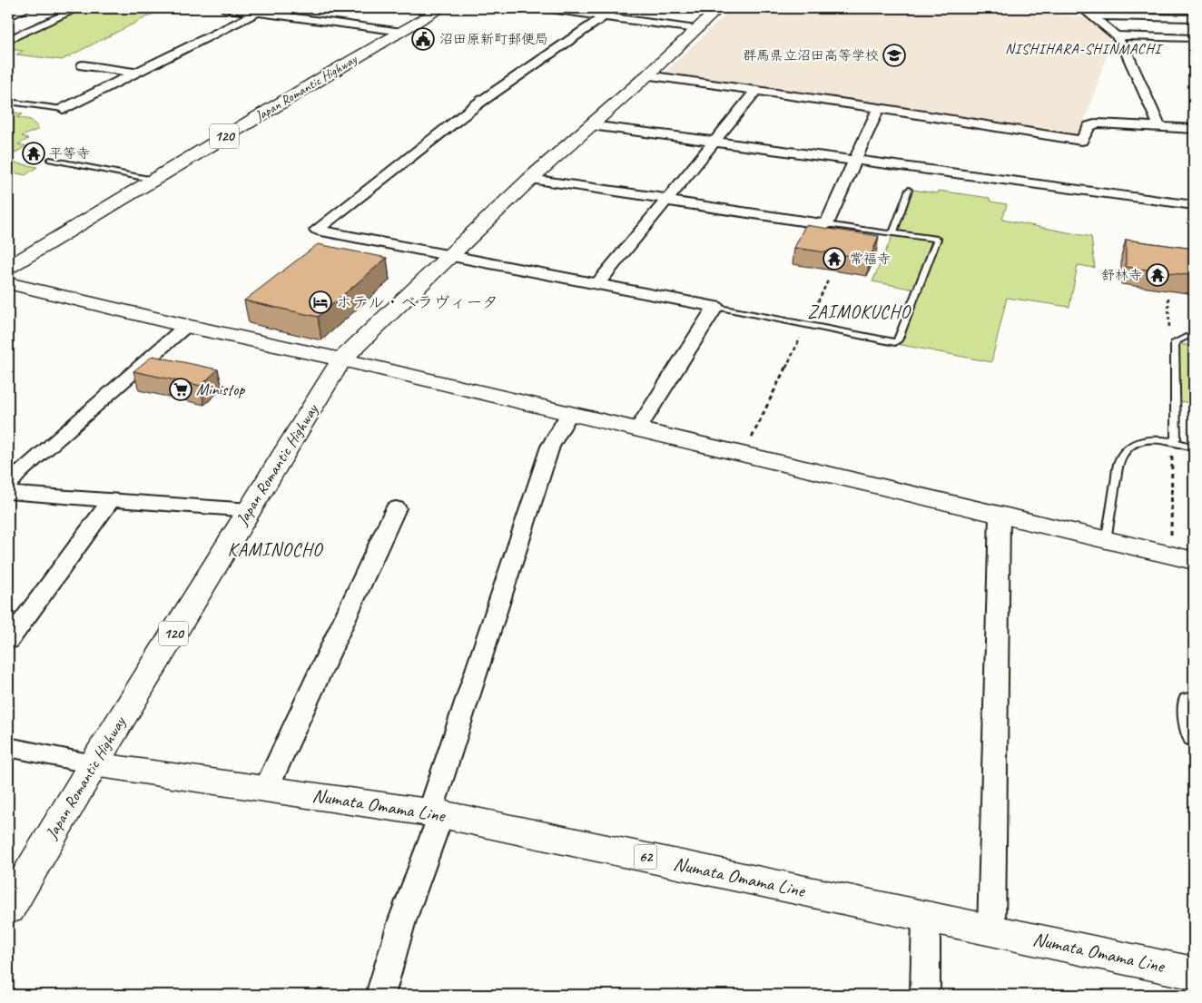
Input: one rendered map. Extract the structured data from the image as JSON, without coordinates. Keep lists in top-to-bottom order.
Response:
{
  "streets": {
    "main road": [
      "Japan Romantic Highway",
      "120",
      "Numata Omama Line",
      "62"
    ]
  },
  "crossings": [
    ["Japan Romantic Highway", "Numata Omama Line"]
  ],
  "districts": ["NISHIHARA-SHINMACHI", "ZAIMOKUCHO", "KAMINOCHO"],
  "places": {
    "public building": ["沼田原新町郵便局"],
    "school or university": ["群馬県立沼田高等学校"],
    "temple": ["平等寺", "常福寺", "舒林寺"],
    "hotel": ["ホテル・ベラヴィータ"],
    "supermarket": ["Ministop"]
  }
}
